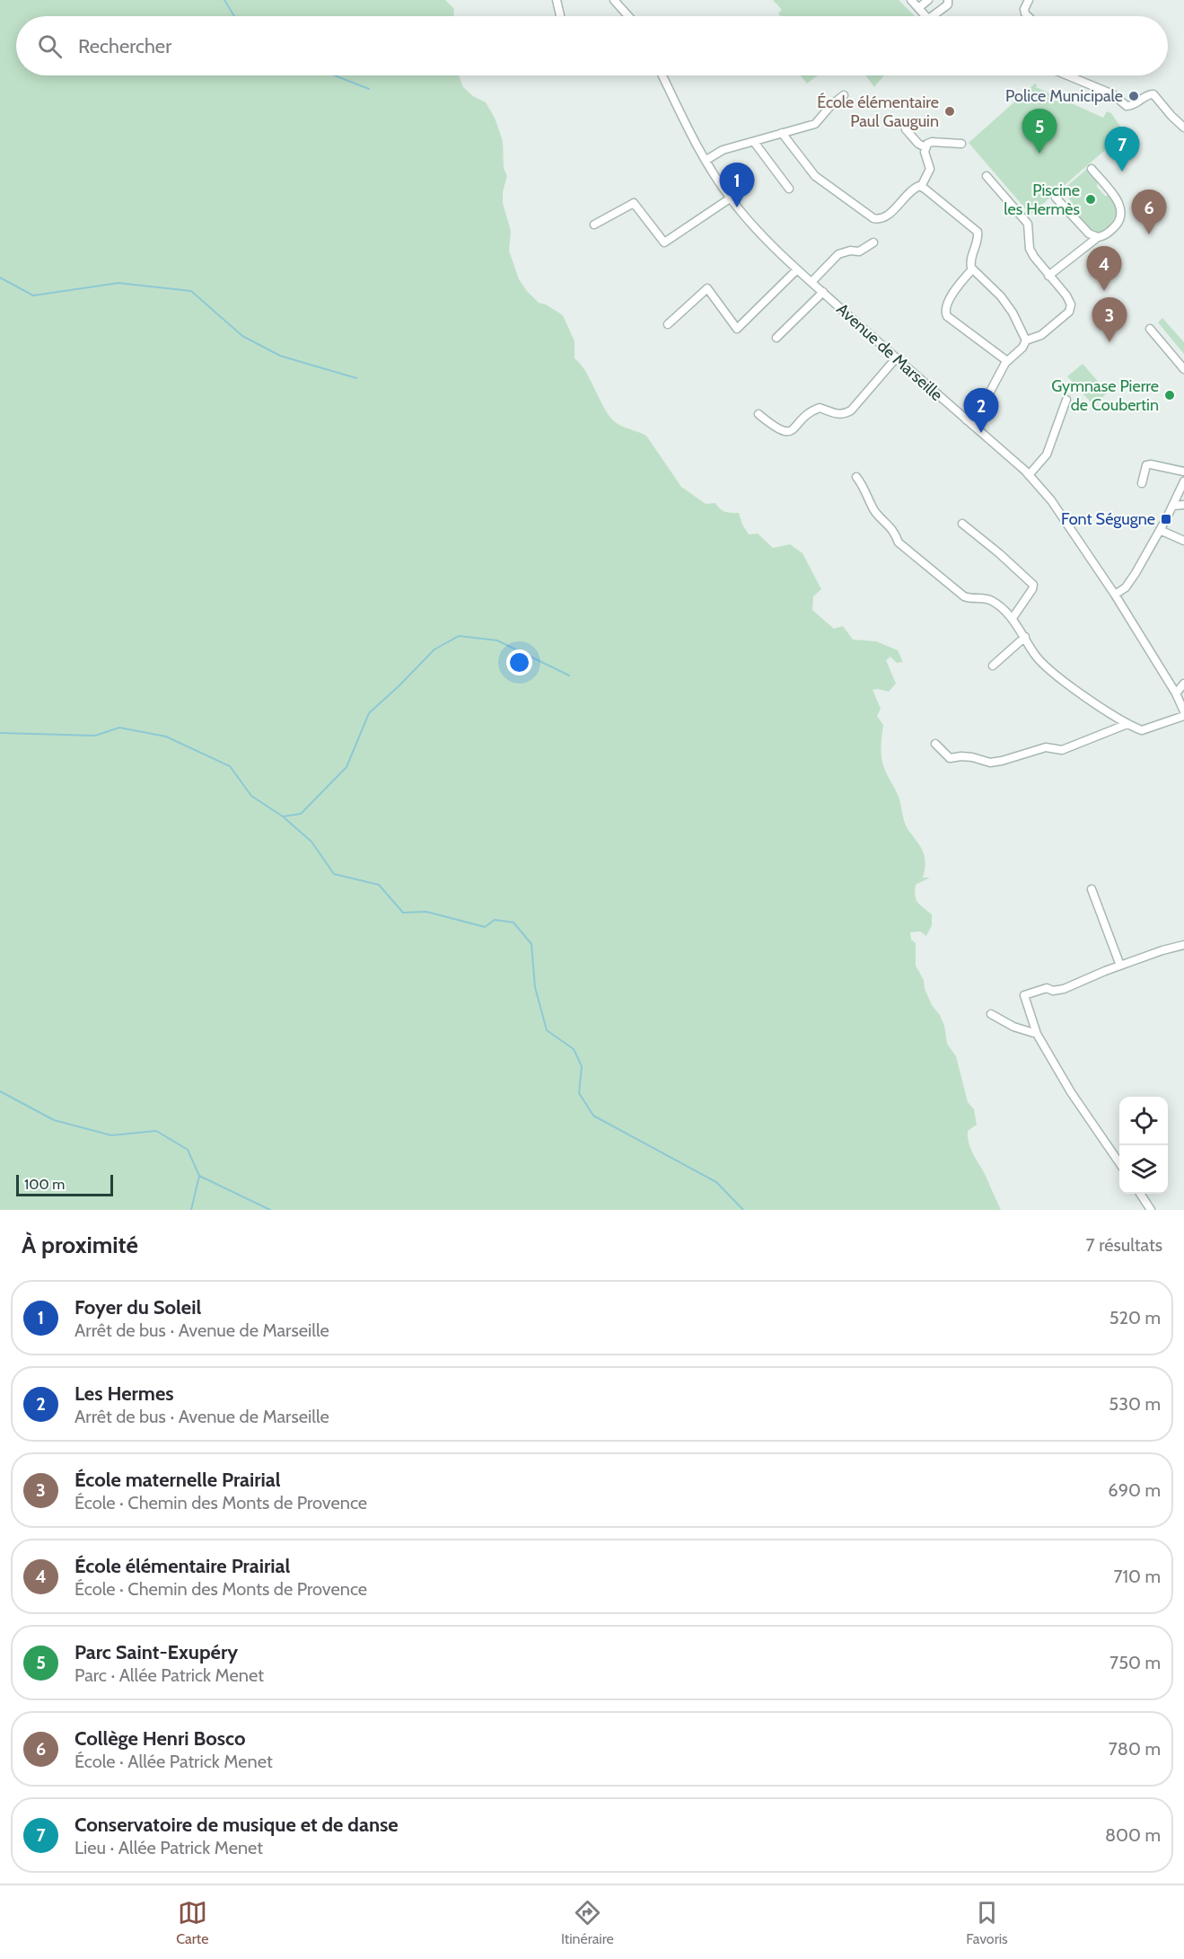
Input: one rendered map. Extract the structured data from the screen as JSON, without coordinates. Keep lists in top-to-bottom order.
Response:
{
  "streets": {
    "street": ["Avenue de Marseille"]
  },
  "places": {
    "other": [
      "Police Municipale",
      "École élémentaire Paul Gauguin",
      "Piscine les Hermès",
      "Gymnase Pierre de Coubertin"
    ],
    "transit": ["Font Ségugne"]
  },
  "scale_bar": "100 m",
  "page": {
    "search": "Rechercher",
    "pins": [
      "5",
      "7",
      "1",
      "6",
      "4",
      "3",
      "2"
    ],
    "scale": "100 m",
    "heading": ["À proximité", "7 résultats"],
    "list": [
      {
        "mark": "1",
        "name": "Foyer du Soleil",
        "note": "Arrêt de bus · Avenue de Marseille",
        "value": "520 m"
      },
      {
        "mark": "2",
        "name": "Les Hermes",
        "note": "Arrêt de bus · Avenue de Marseille",
        "value": "530 m"
      },
      {
        "mark": "3",
        "name": "École maternelle Prairial",
        "note": "École · Chemin des Monts de Provence",
        "value": "690 m"
      },
      {
        "mark": "4",
        "name": "École élémentaire Prairial",
        "note": "École · Chemin des Monts de Provence",
        "value": "710 m"
      },
      {
        "mark": "5",
        "name": "Parc Saint-Exupéry",
        "note": "Parc · Allée Patrick Menet",
        "value": "750 m"
      },
      {
        "mark": "6",
        "name": "Collège Henri Bosco",
        "note": "École · Allée Patrick Menet",
        "value": "780 m"
      },
      {
        "mark": "7",
        "name": "Conservatoire de musique et de danse",
        "note": "Lieu · Allée Patrick Menet",
        "value": "800 m"
      }
    ],
    "nav": ["Carte", "Itinéraire", "Favoris"]
  }
}
